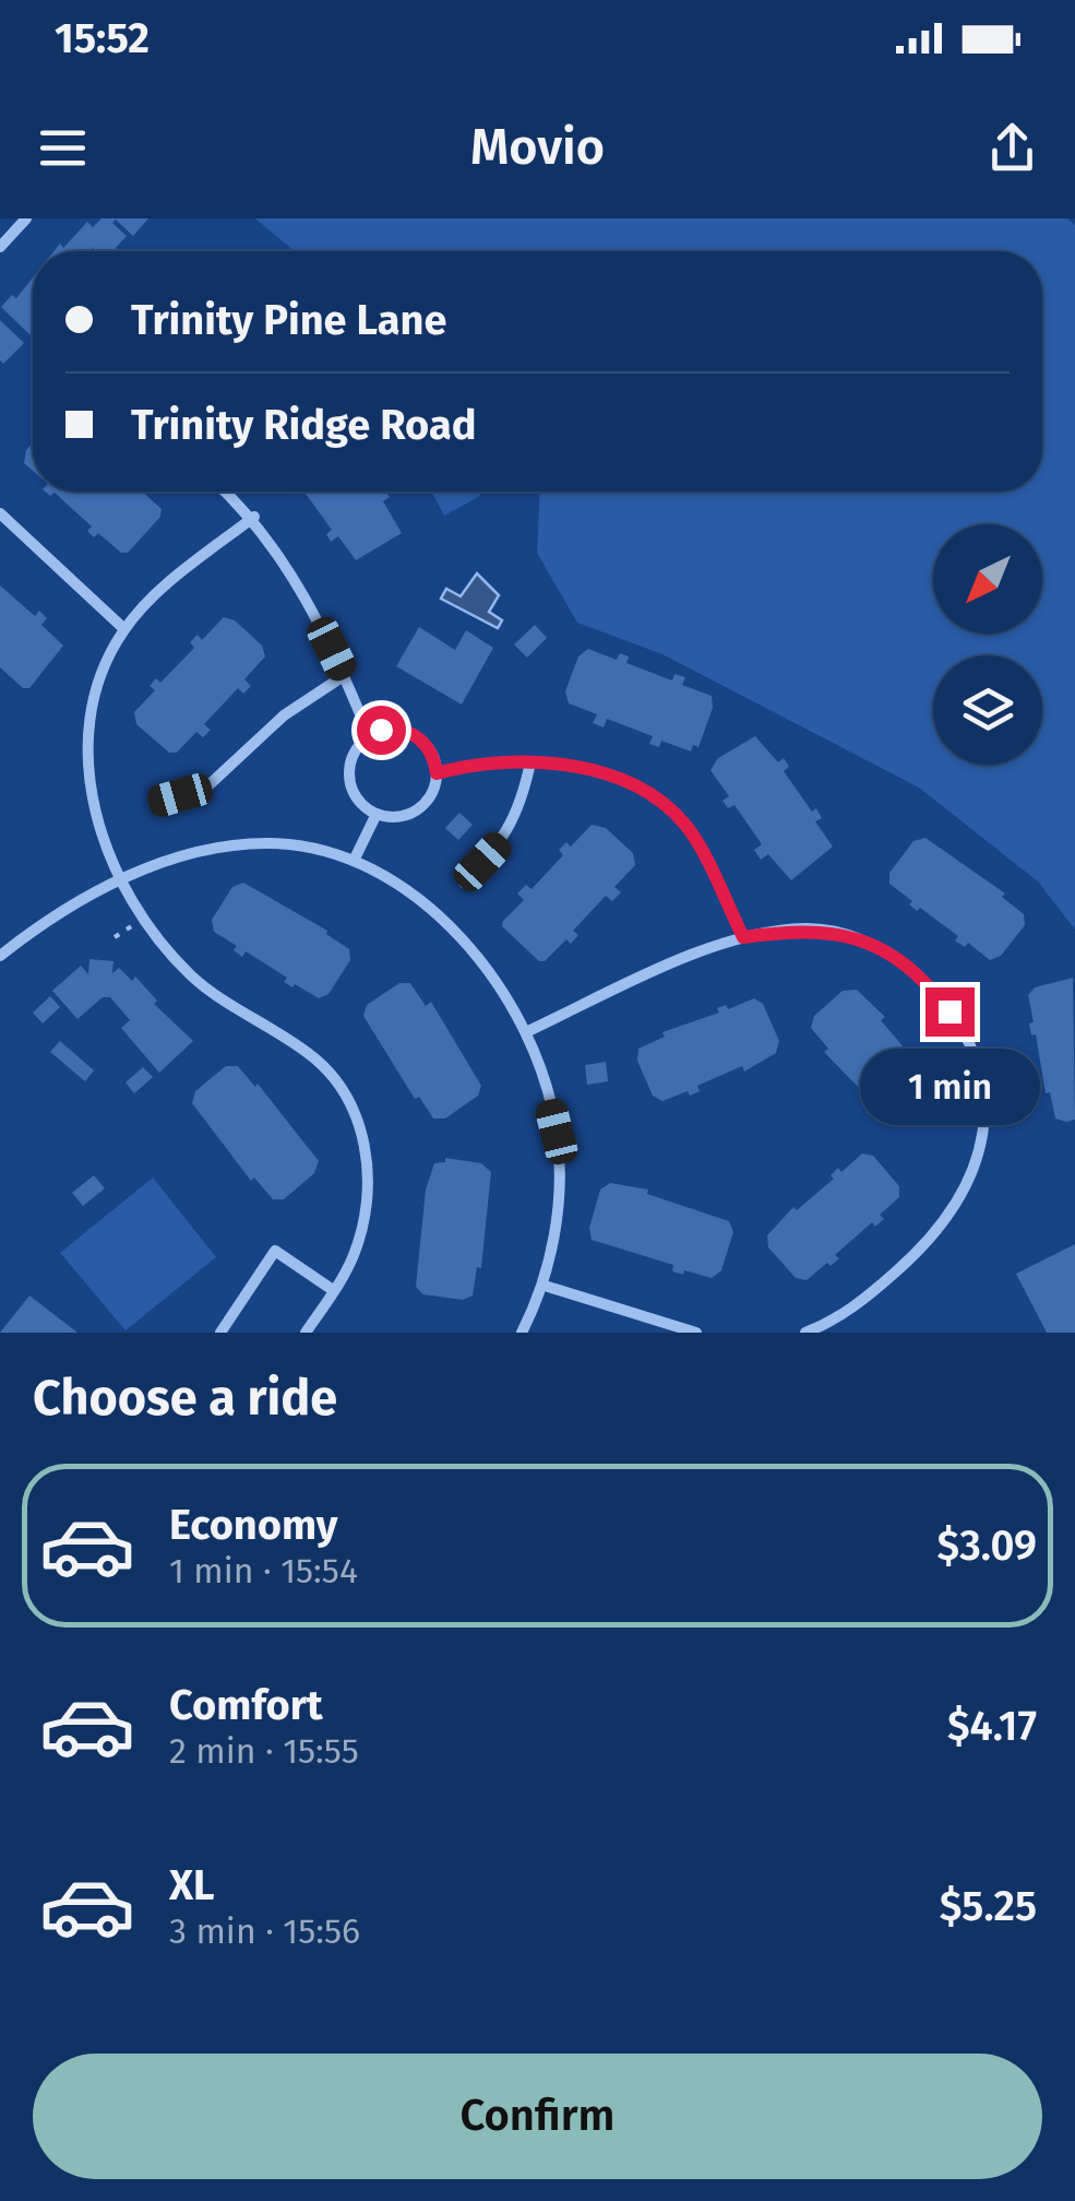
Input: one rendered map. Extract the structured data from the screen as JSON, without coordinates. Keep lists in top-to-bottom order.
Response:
{
  "north": "bottom left",
  "page": {
    "status": "15:52",
    "header": "Movio",
    "banner": ["Trinity Pine Lane", "Trinity Ridge Road"],
    "bubble": "1 min",
    "heading": "Choose a ride",
    "list": [
      {
        "name": "Economy",
        "note": "1 min · 15:54",
        "value": "$3.09"
      },
      {
        "name": "Comfort",
        "note": "2 min · 15:55",
        "value": "$4.17"
      },
      {
        "name": "XL",
        "note": "3 min · 15:56",
        "value": "$5.25"
      }
    ],
    "buttons": "Confirm"
  }
}
